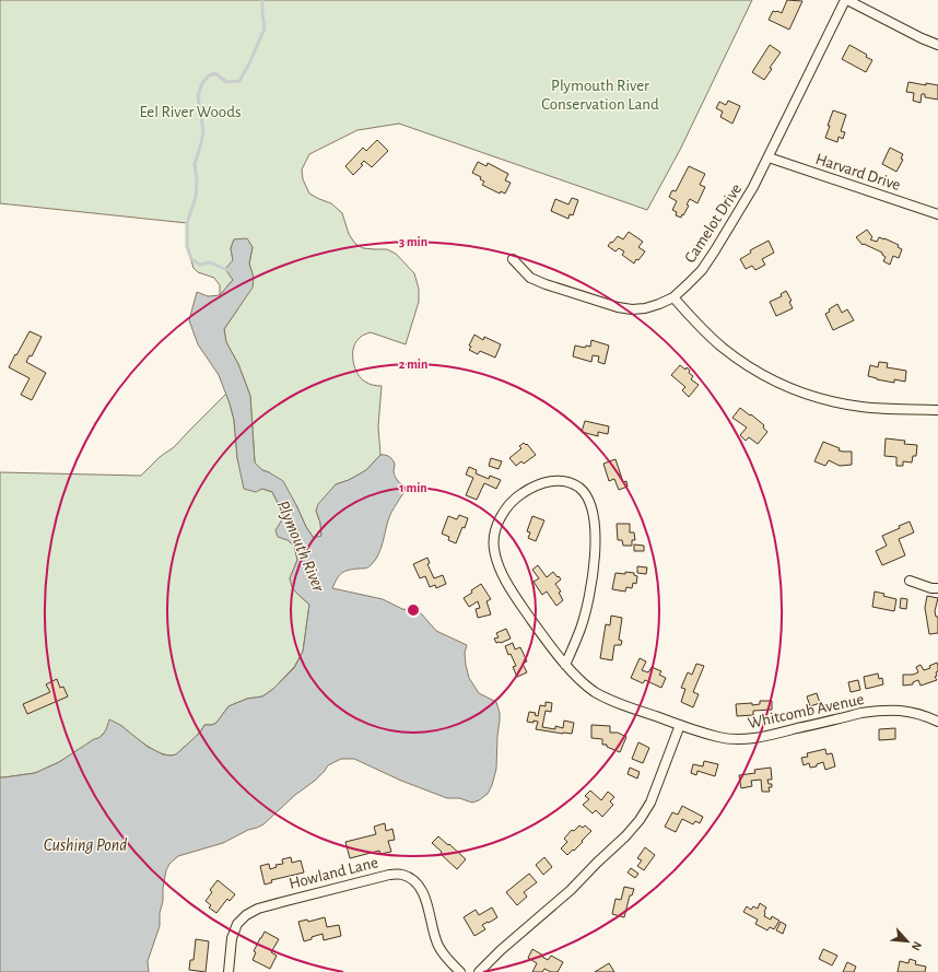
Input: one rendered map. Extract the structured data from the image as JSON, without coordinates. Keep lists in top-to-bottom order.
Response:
{
  "streets": {
    "street": [
      "Harvard Drive",
      "Camelot Drive",
      "Whitcomb Avenue",
      "Howland Lane"
    ]
  },
  "crossings": [
    ["Harvard Drive", "Camelot Drive"]
  ],
  "water": ["Plymouth River", "Cushing Pond"],
  "parks": ["Plymouth River Conservation Land", "Eel River Woods"],
  "north": "bottom right",
  "rings": ["3 min", "2 min", "1 min"]
}
